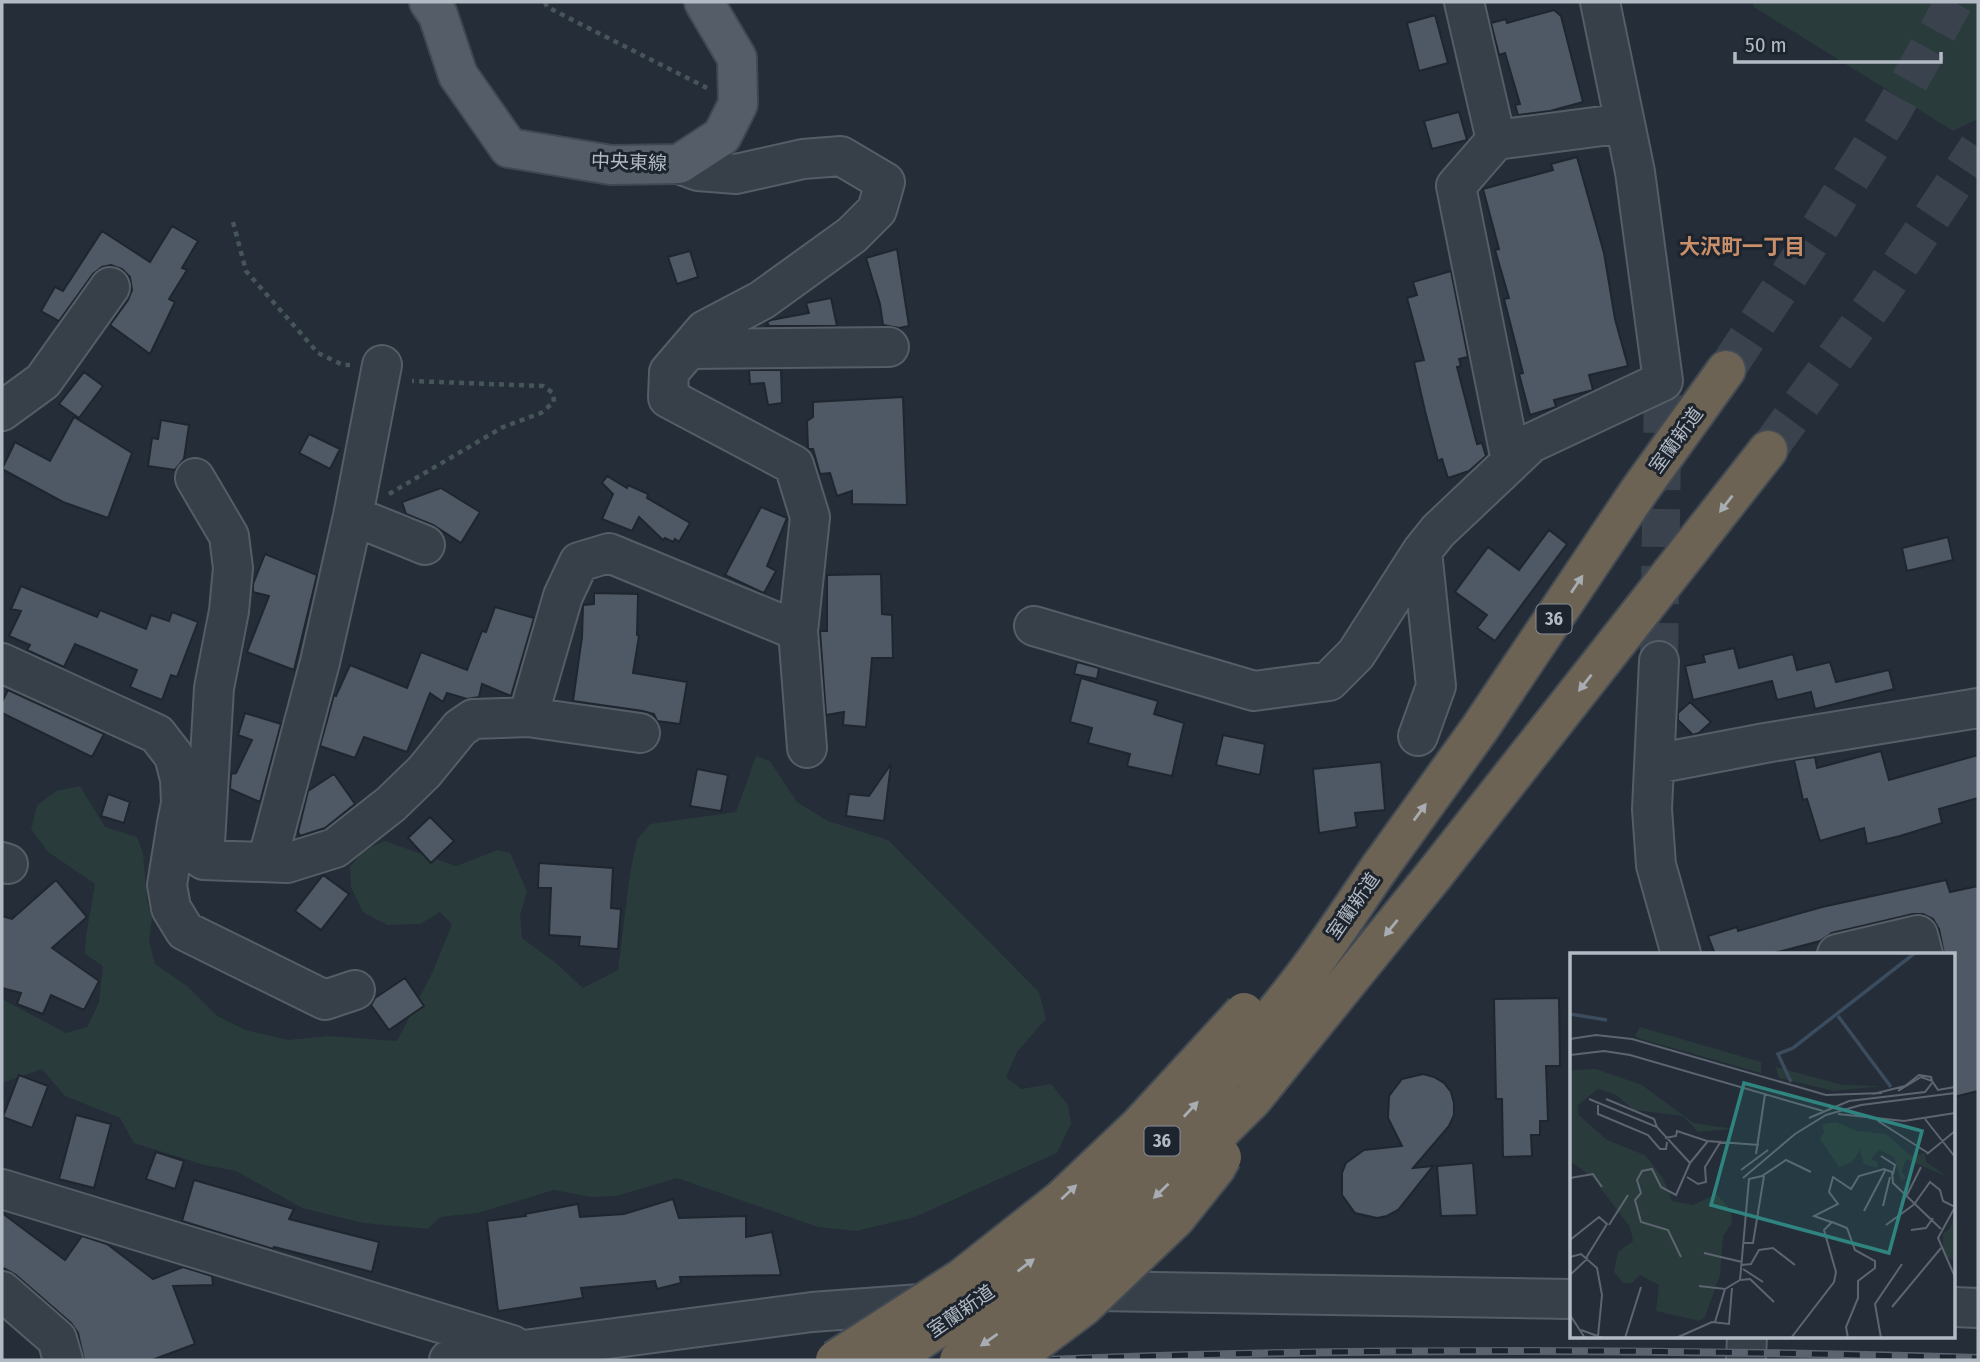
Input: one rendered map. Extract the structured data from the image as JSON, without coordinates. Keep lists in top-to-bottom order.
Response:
{
  "streets": {
    "highway": ["室蘭新道", "36"],
    "main road": ["中央東線"]
  },
  "districts": ["大沢町一丁目"],
  "scale_bar": "50 m"
}
